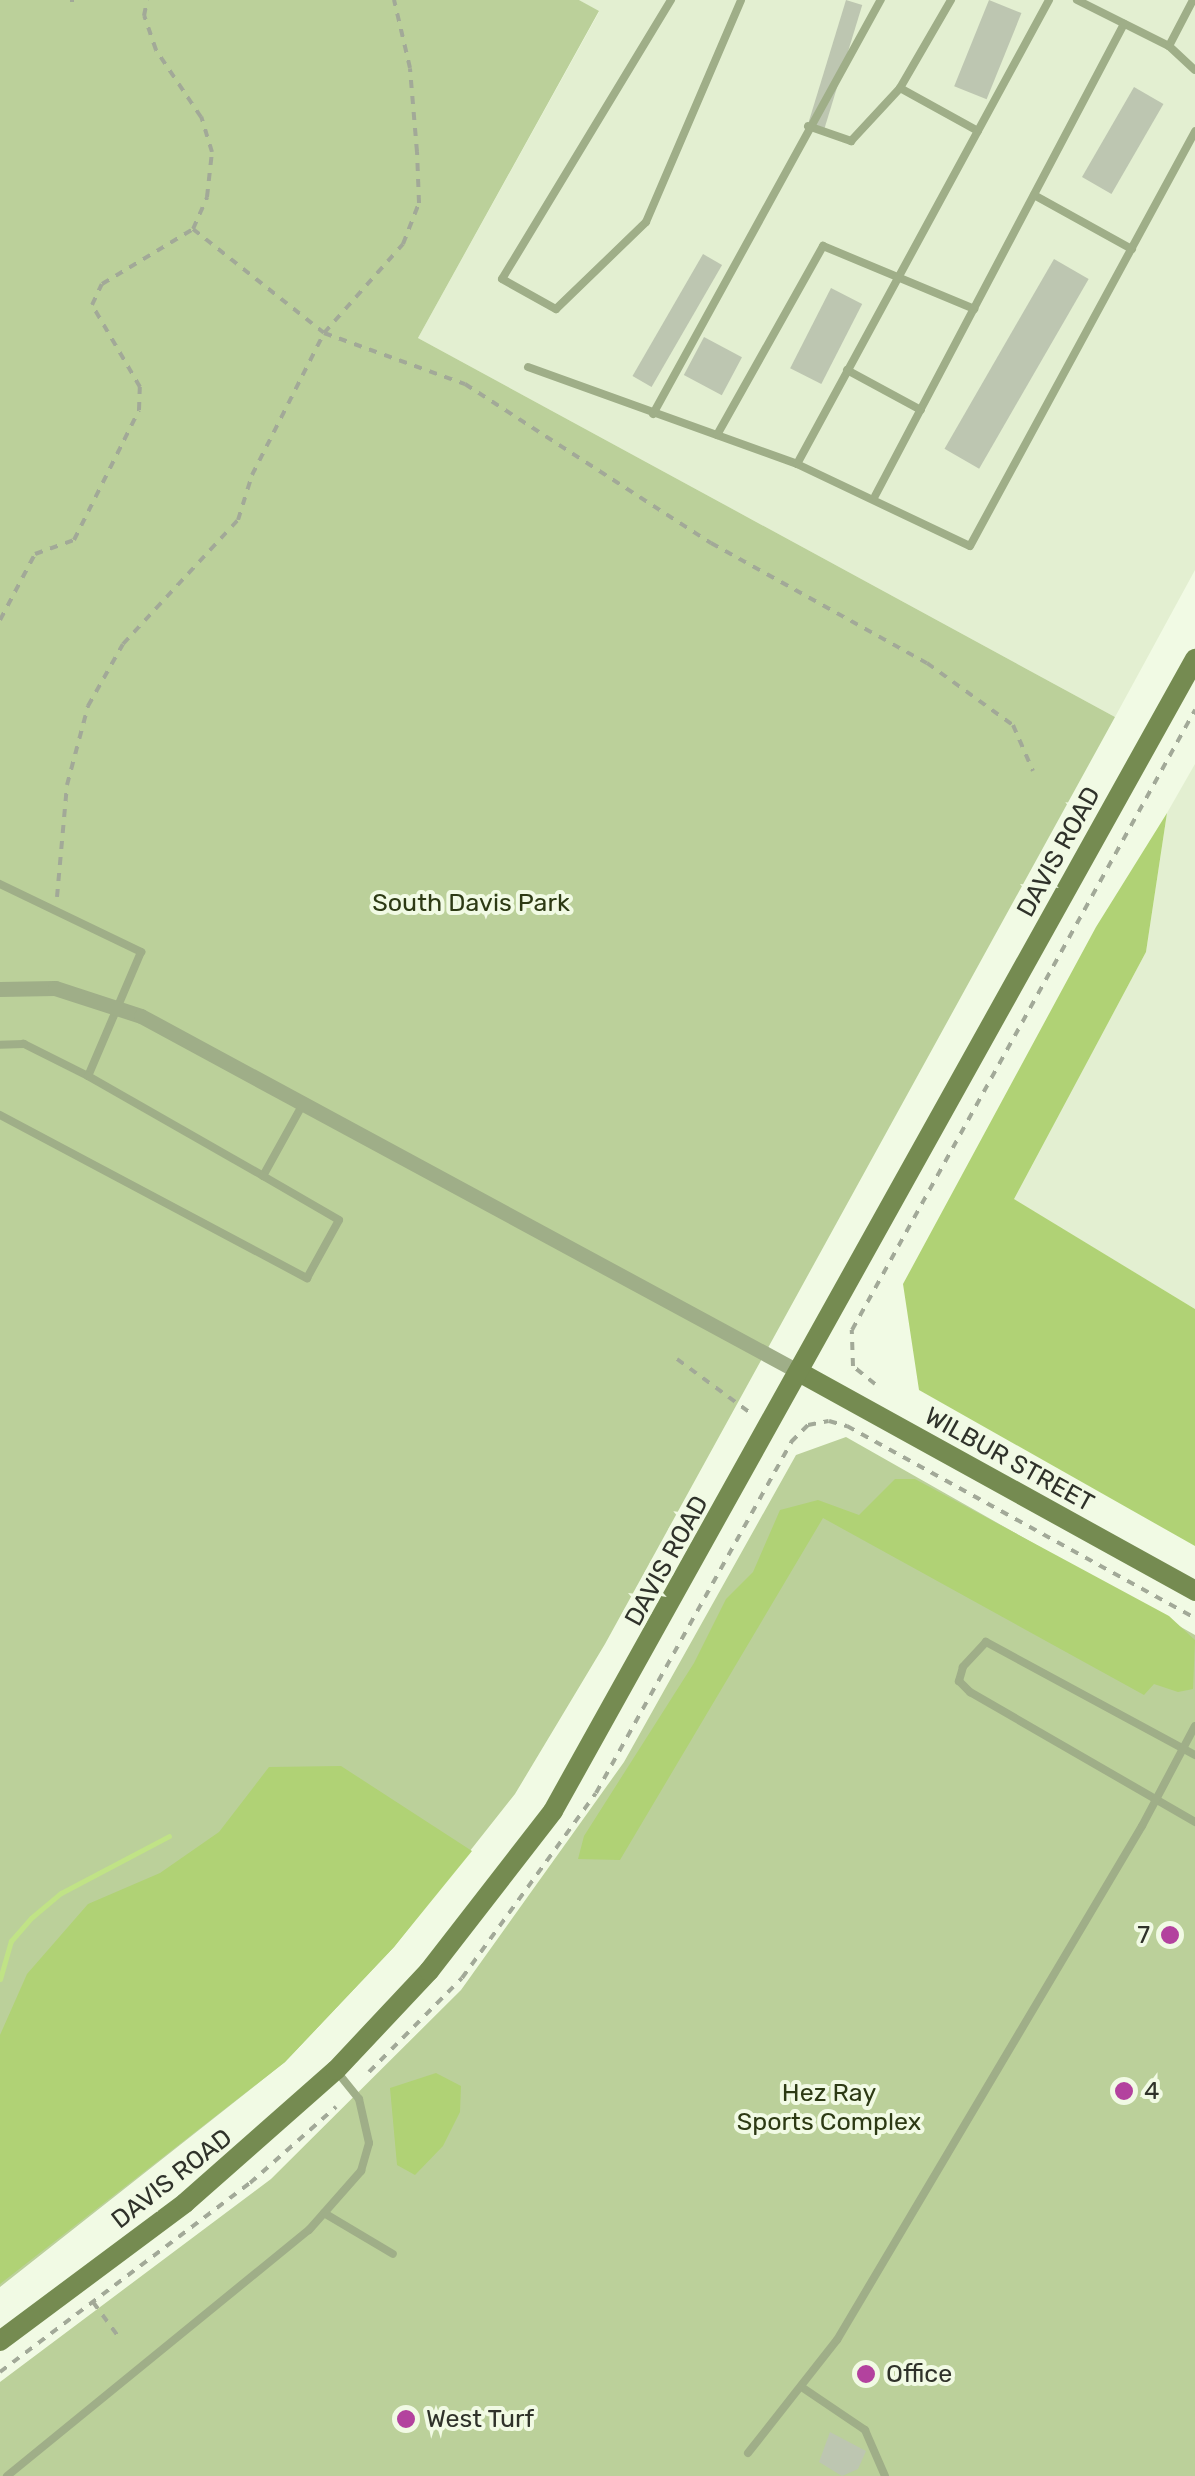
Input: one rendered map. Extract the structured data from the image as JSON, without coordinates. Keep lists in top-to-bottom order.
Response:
{
  "streets": {
    "street": ["DAVIS ROAD", "WILBUR STREET"]
  },
  "crossings": [
    ["DAVIS ROAD", "WILBUR STREET"]
  ],
  "parks": ["South Davis Park", "Hez Ray Sports Complex"],
  "places": [
    "7",
    "4",
    "Office",
    "West Turf"
  ]
}
